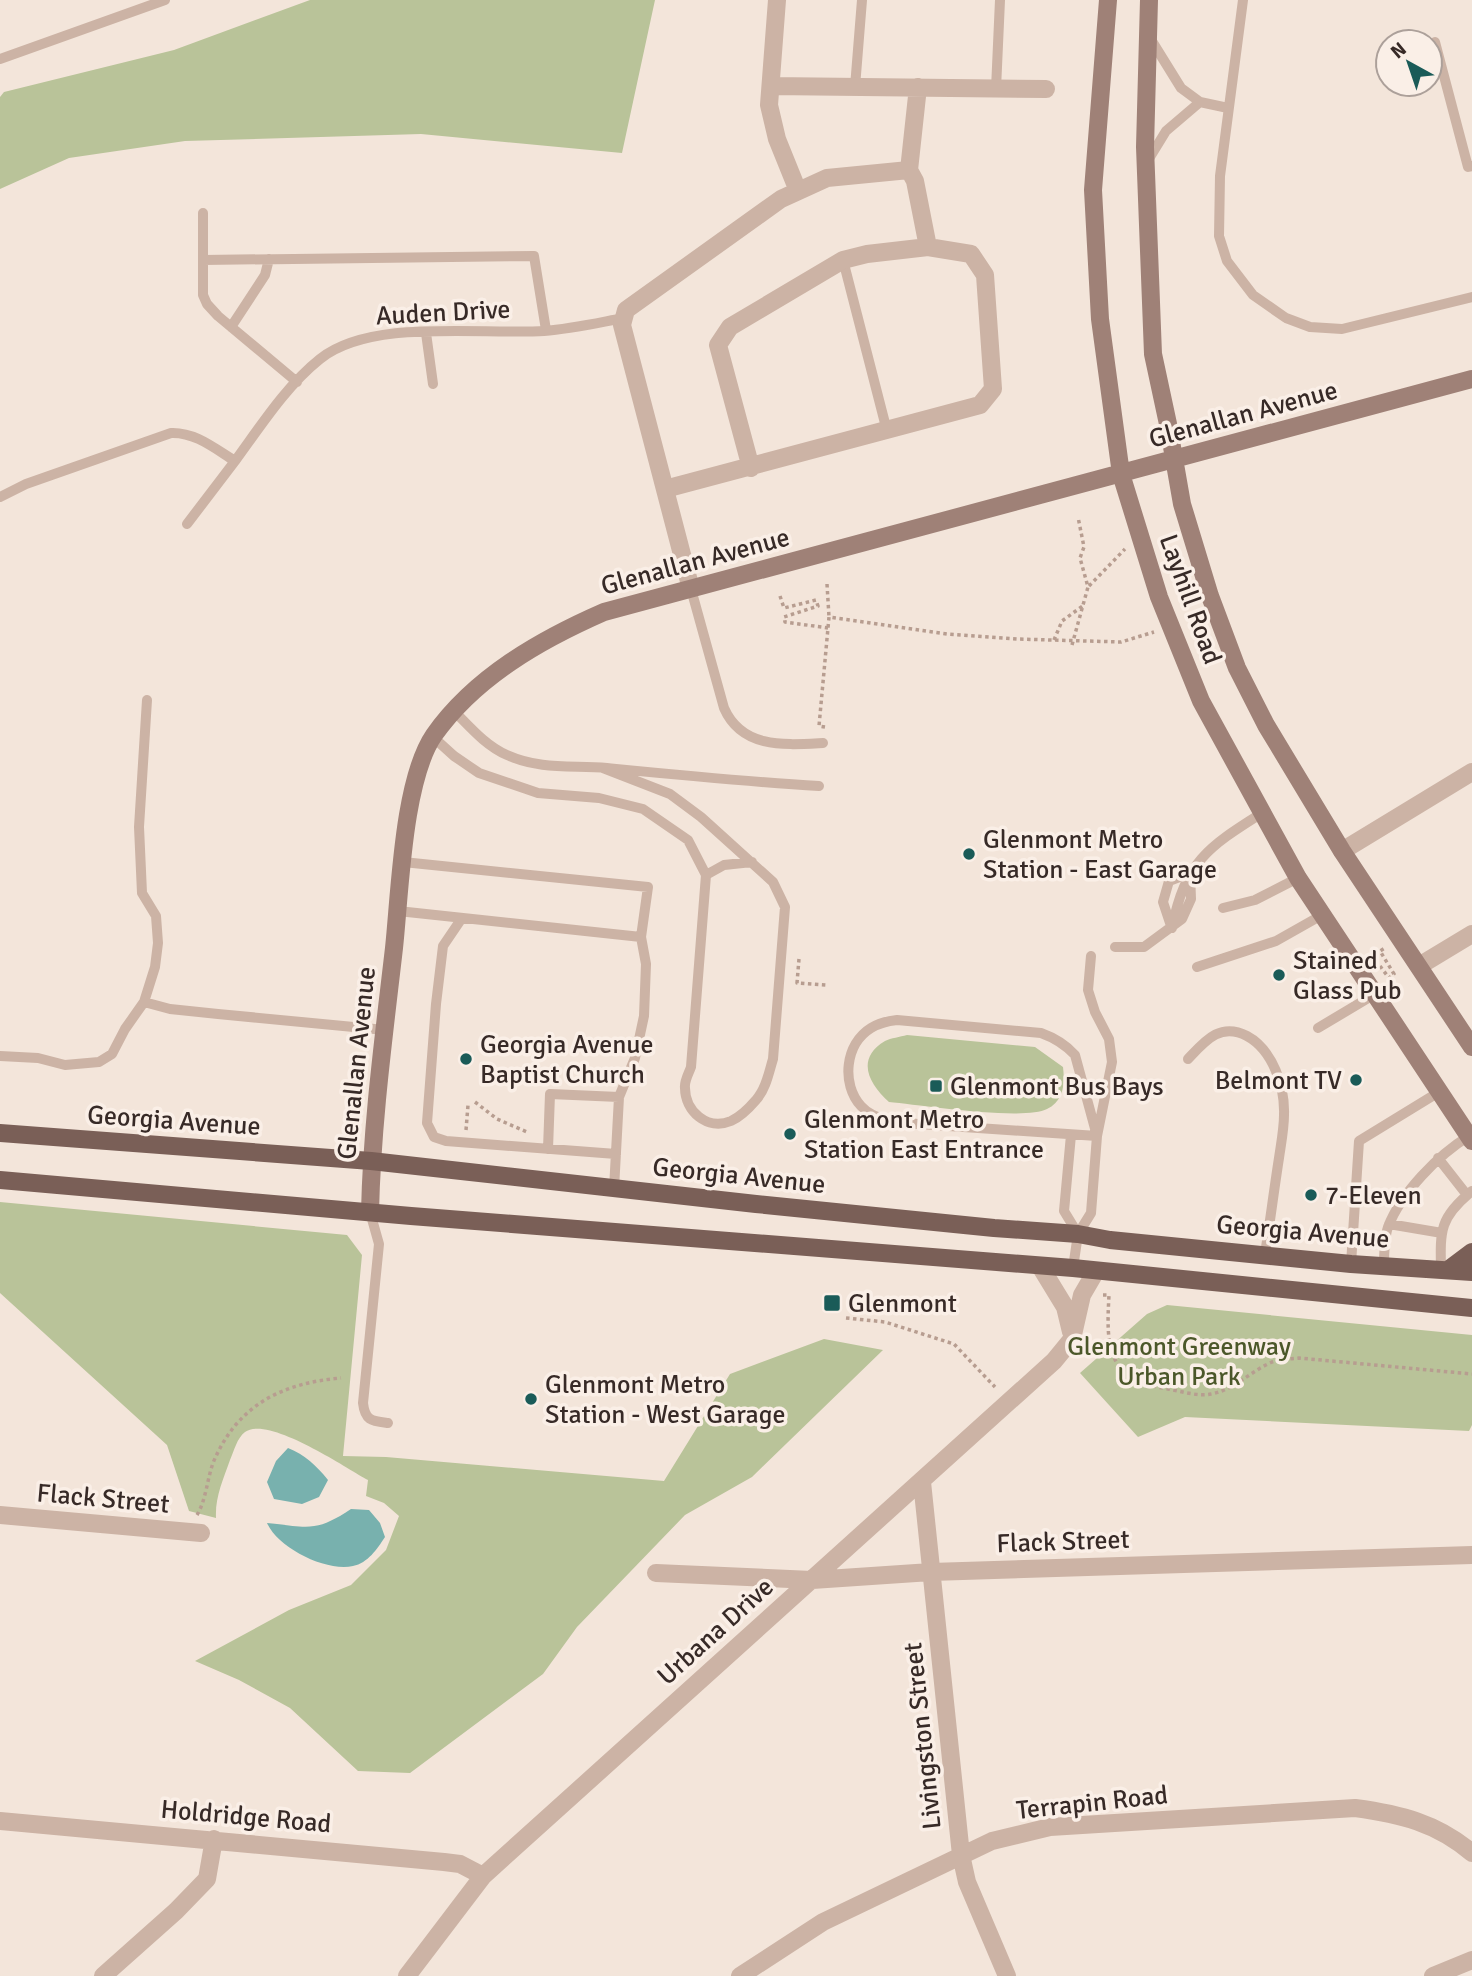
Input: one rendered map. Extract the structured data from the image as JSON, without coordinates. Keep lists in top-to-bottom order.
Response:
{
  "streets": {
    "main road": ["Glenallan Avenue", "Layhill Road", "Georgia Avenue"],
    "street": [
      "Flack Street",
      "Urbana Drive",
      "Livingston Street",
      "Terrapin Road",
      "Holdridge Road"
    ],
    "lane": ["Auden Drive"]
  },
  "crossings": [
    ["Glenallan Avenue", "Layhill Road"],
    ["Glenallan Avenue", "Georgia Avenue"],
    ["Flack Street", "Urbana Drive"],
    ["Flack Street", "Livingston Street"],
    ["Urbana Drive", "Livingston Street"],
    ["Urbana Drive", "Holdridge Road"],
    ["Livingston Street", "Terrapin Road"]
  ],
  "parks": ["Glenmont Greenway Urban Park"],
  "places": {
    "other": [
      "Glenmont Metro Station - East Garage",
      "Stained Glass Pub",
      "Georgia Avenue Baptist Church",
      "Belmont TV",
      "Glenmont Metro Station East Entrance",
      "7-Eleven",
      "Glenmont Metro Station - West Garage"
    ],
    "transit": ["Glenmont Bus Bays", "Glenmont"]
  },
  "north": "top left"
}
